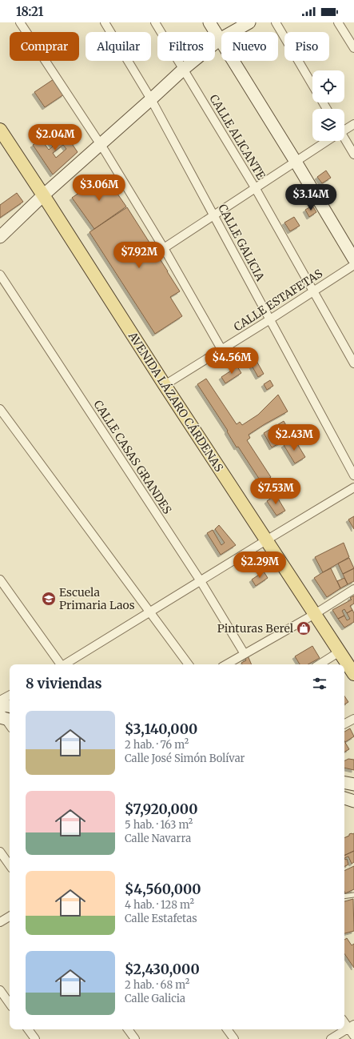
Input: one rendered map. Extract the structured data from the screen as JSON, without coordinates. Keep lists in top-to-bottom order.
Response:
{
  "streets": {
    "main road": ["AVENIDA LÁZARO CÁRDENAS"],
    "street": [
      "CALLE ALICANTE",
      "CALLE GALICIA",
      "CALLE ESTAFETAS",
      "CALLE CASAS GRANDES"
    ]
  },
  "crossings": [
    ["CALLE ALICANTE", "CALLE ESTAFETAS"],
    ["CALLE GALICIA", "CALLE ESTAFETAS"],
    ["CALLE ESTAFETAS", "AVENIDA LÁZARO CÁRDENAS"]
  ],
  "places": {
    "school or university": ["Escuela Primaria Laos"],
    "shop": ["Pinturas Berel"]
  },
  "page": {
    "status": "18:21",
    "chip": [
      "Comprar",
      "Alquilar",
      "Filtros",
      "Nuevo",
      "Piso"
    ],
    "price": [
      "$2.04M",
      "$3.06M",
      "$3.14M",
      "$7.92M",
      "$4.56M",
      "$2.43M",
      "$7.53M",
      "$2.29M"
    ],
    "heading": "8 viviendas",
    "list": [
      {
        "name": "$3,140,000",
        "note": "2 hab. · 76 m² · Calle José Simón Bolívar"
      },
      {
        "name": "$7,920,000",
        "note": "5 hab. · 163 m² · Calle Navarra"
      },
      {
        "name": "$4,560,000",
        "note": "4 hab. · 128 m² · Calle Estafetas"
      },
      {
        "name": "$2,430,000",
        "note": "2 hab. · 68 m² · Calle Galicia"
      }
    ]
  }
}
